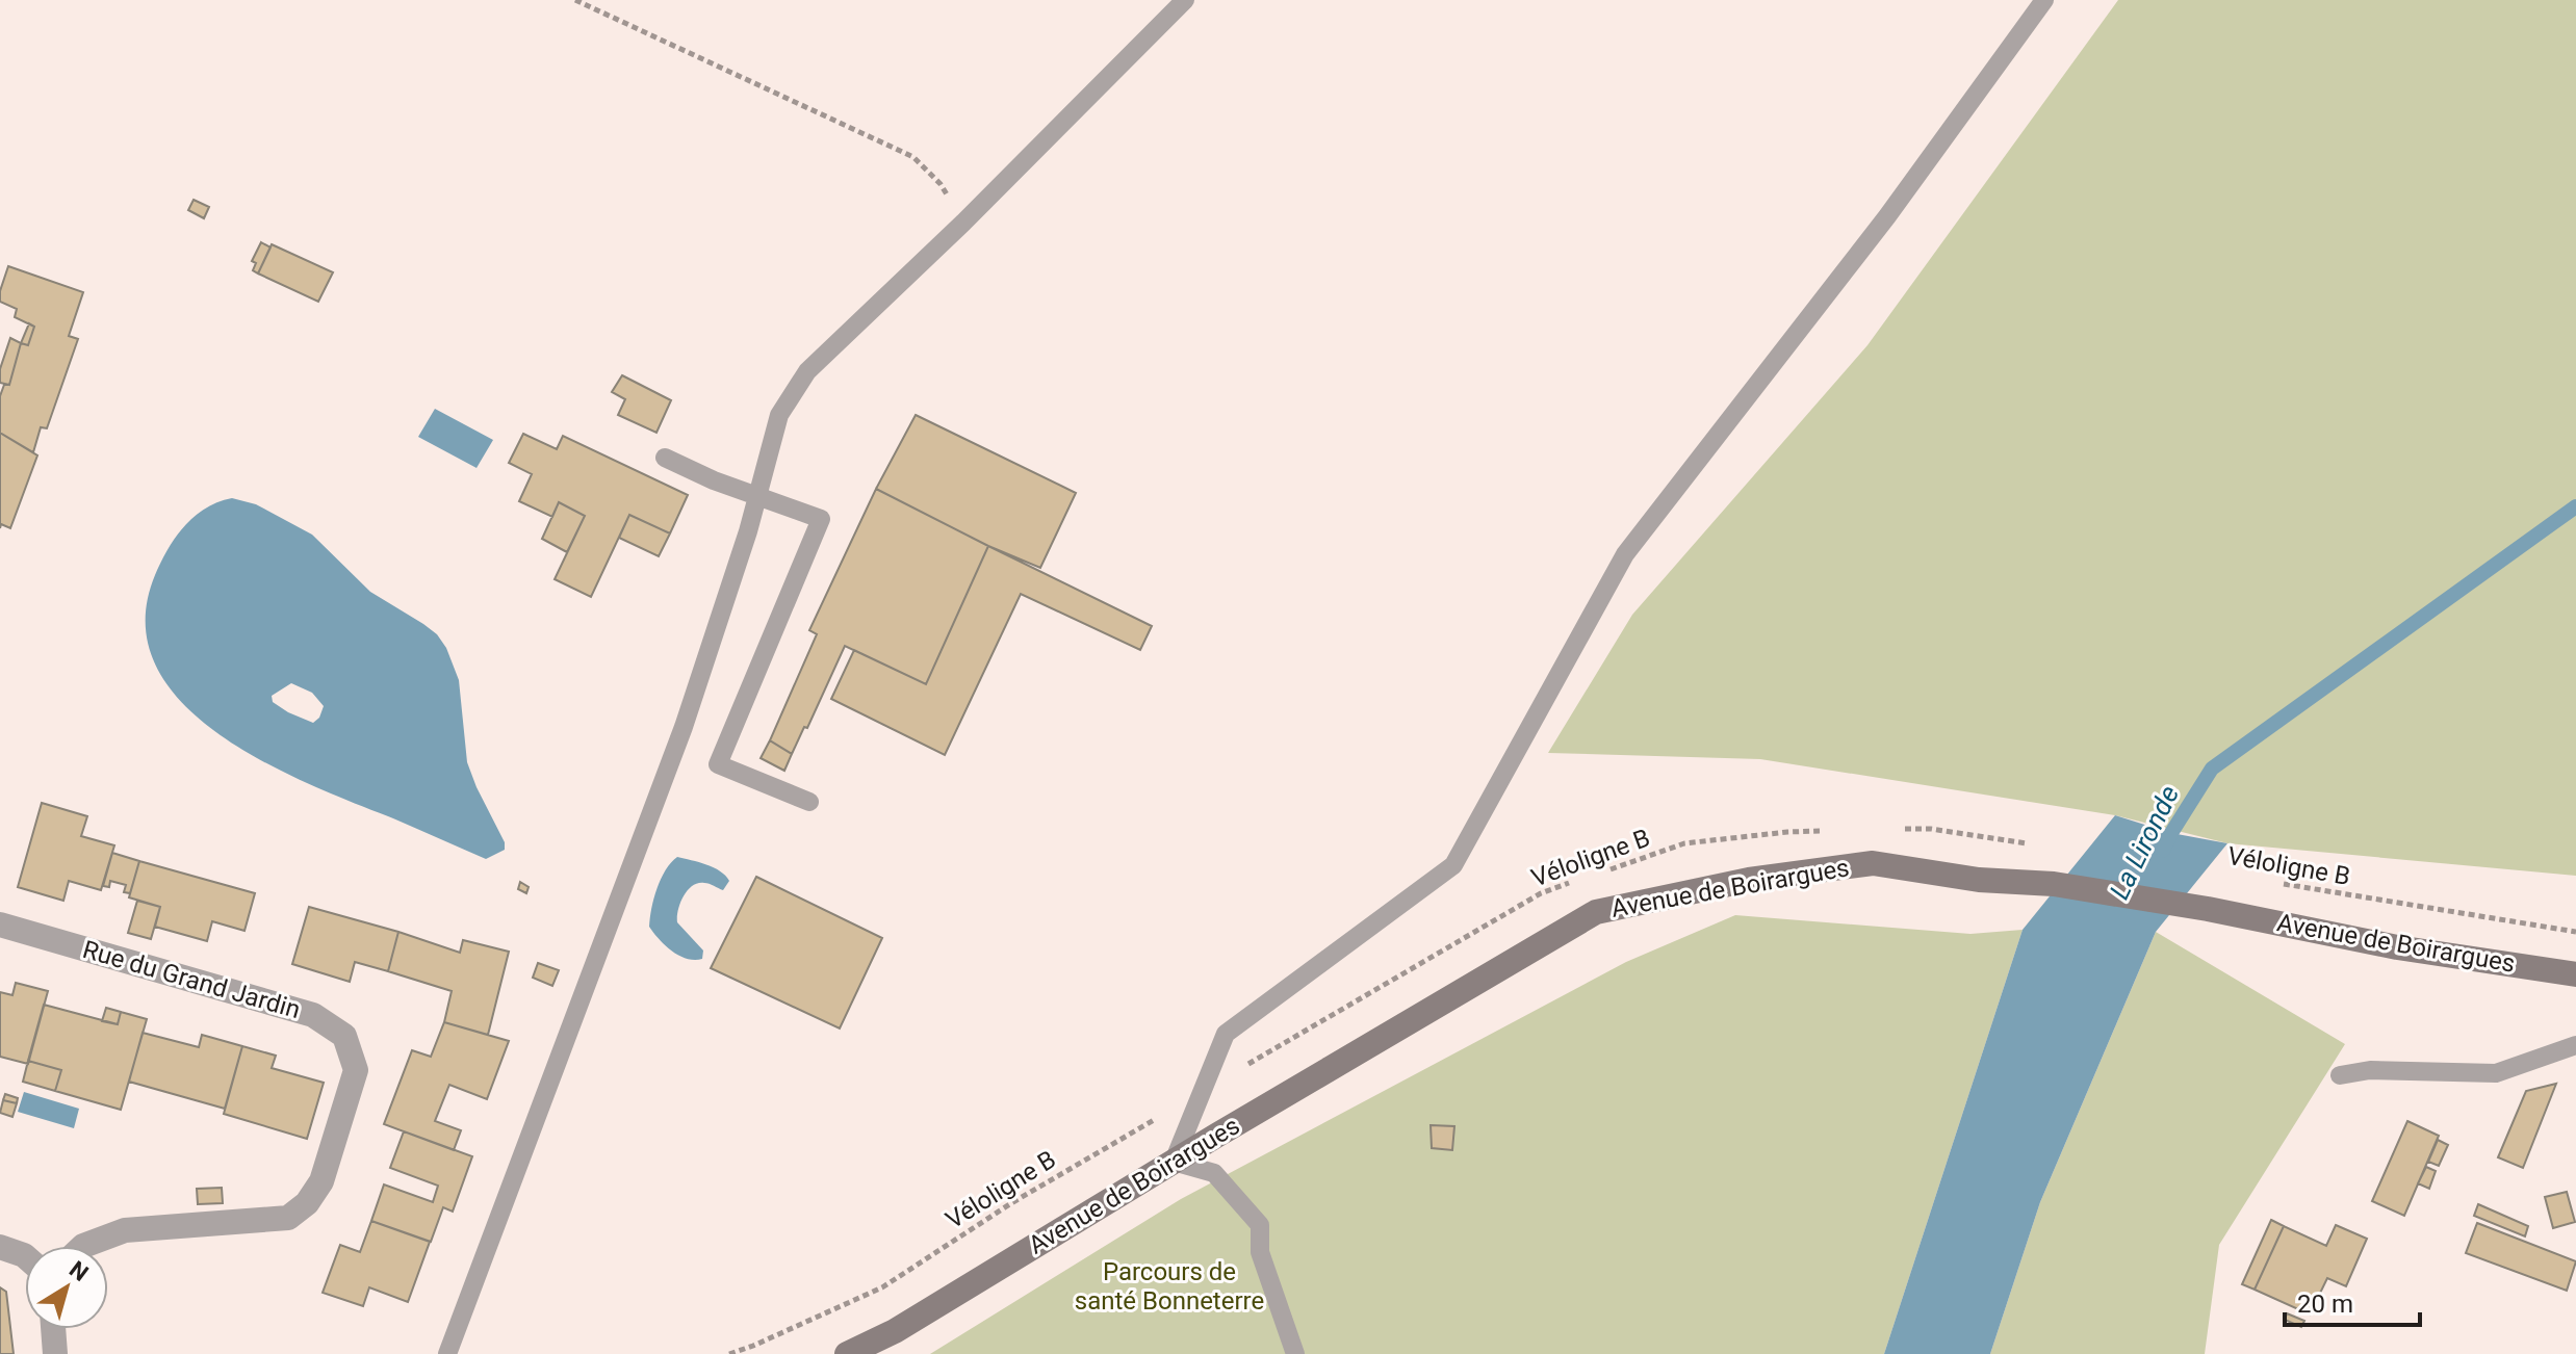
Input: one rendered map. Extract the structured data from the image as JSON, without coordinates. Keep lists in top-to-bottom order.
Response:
{
  "streets": {
    "main road": ["Avenue de Boirargues"],
    "street": ["Rue du Grand Jardin"],
    "path": ["Véloligne B"]
  },
  "water": ["La Lironde"],
  "parks": ["Parcours de santé Bonneterre"],
  "scale_bar": "20 m",
  "north": "top right"
}
